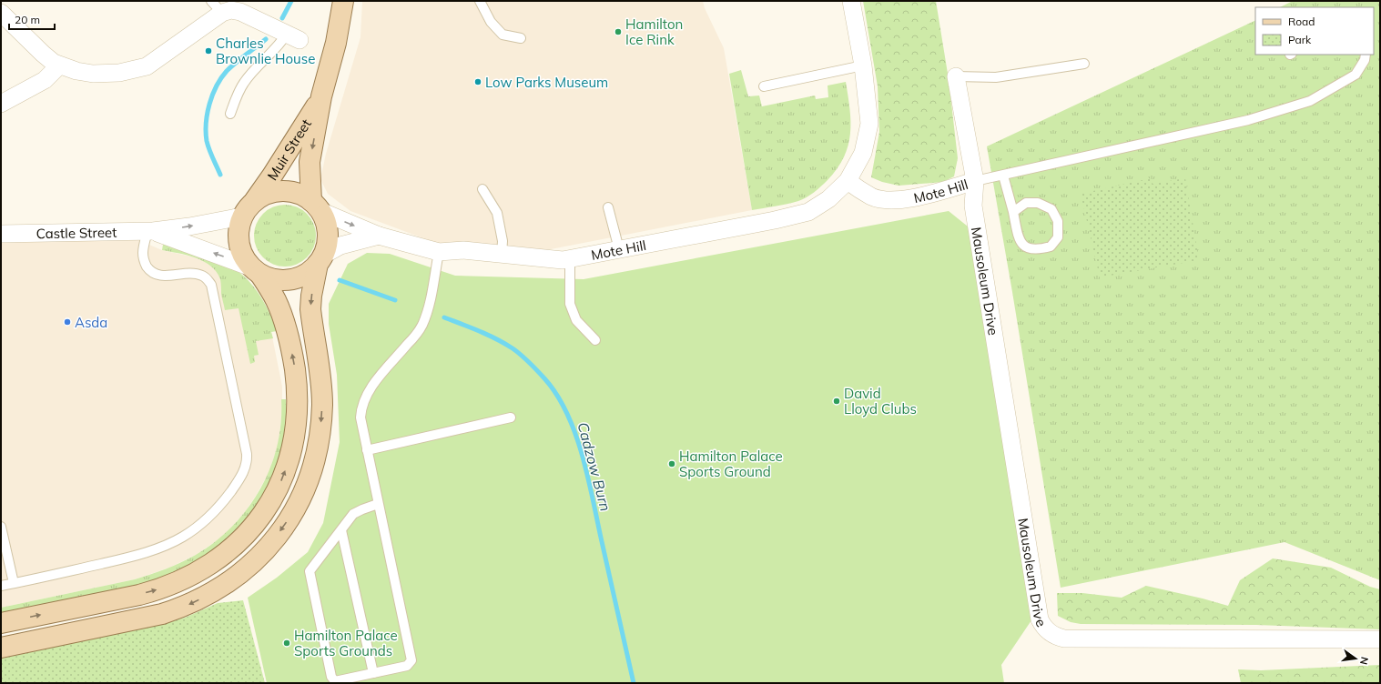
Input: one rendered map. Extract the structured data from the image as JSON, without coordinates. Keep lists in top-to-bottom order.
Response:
{
  "streets": {
    "main road": ["Muir Street"],
    "street": ["Mote Hill", "Castle Street", "Mausoleum Drive"]
  },
  "crossings": [
    ["Muir Street", "Mote Hill"],
    ["Muir Street", "Castle Street"],
    ["Mote Hill", "Castle Street"],
    ["Mote Hill", "Mausoleum Drive"]
  ],
  "water": ["Cadzow Burn"],
  "places": [
    "Hamilton Ice Rink",
    "Charles Brownlie House",
    "Low Parks Museum",
    "Asda",
    "David Lloyd Clubs",
    "Hamilton Palace Sports Ground",
    "Hamilton Palace Sports Grounds"
  ],
  "legend": ["Road", "Park"],
  "scale_bar": "20 m",
  "north": "right"
}
